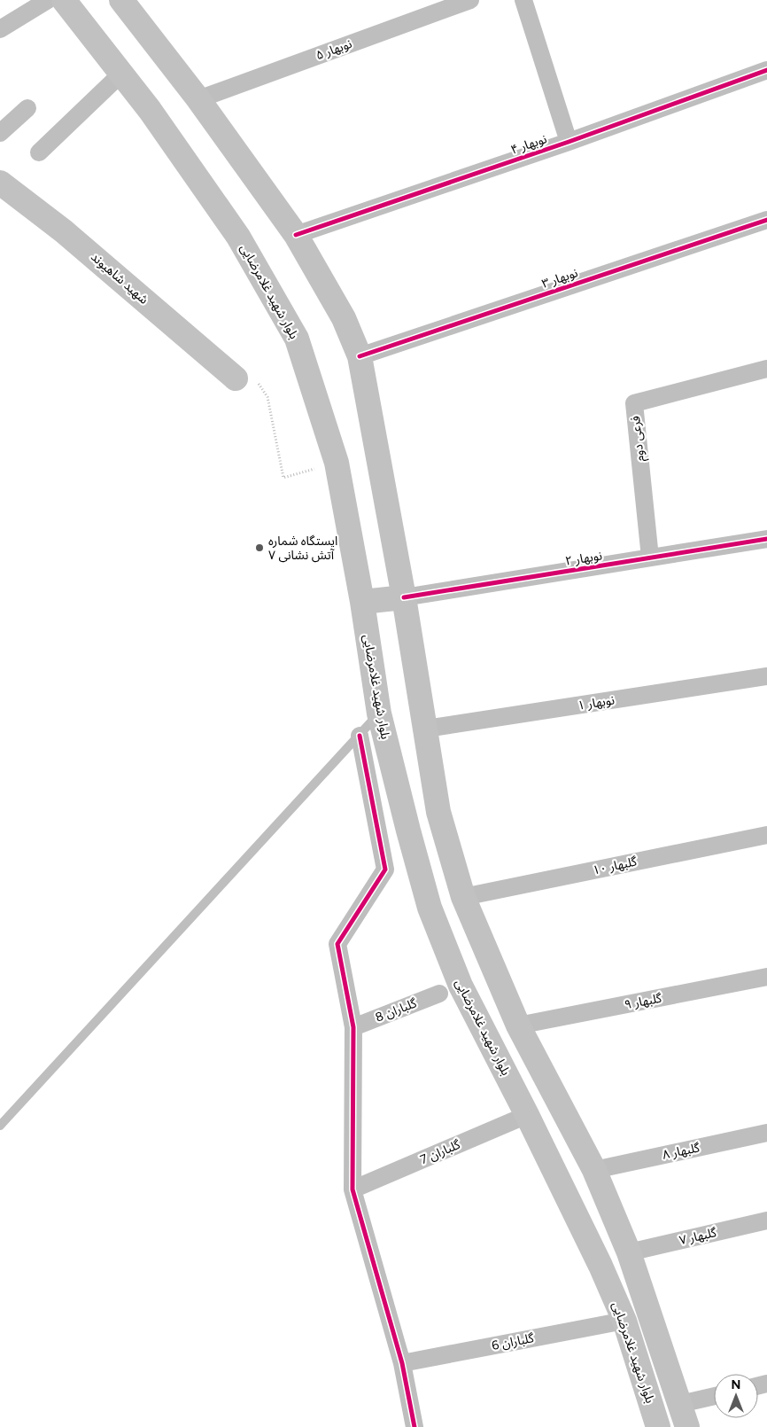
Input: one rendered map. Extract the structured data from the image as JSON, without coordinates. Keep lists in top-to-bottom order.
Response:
{
  "streets": {
    "main road": ["شهید شاهیوند", "بلوار شهید غلامرضایی"],
    "street": [
      "نوبهار ۵",
      "نوبهار ۴",
      "نوبهار ۳",
      "فرعی دوم",
      "نوبهار ۲",
      "نوبهار ۱",
      "گلبهار ۱۰",
      "گلبهار ۹",
      "گلباران 8",
      "گلبهار ۸",
      "گلباران 7",
      "گلبهار ۷",
      "گلباران 6"
    ]
  },
  "crossings": [
    ["بلوار شهید غلامرضایی", "گلباران 7"],
    ["بلوار شهید غلامرضایی", "گلباران 6"],
    ["فرعی دوم", "نوبهار ۲"]
  ],
  "places": ["ایستگاه شماره ۷ آتش نشانی"],
  "north": "top"
}
